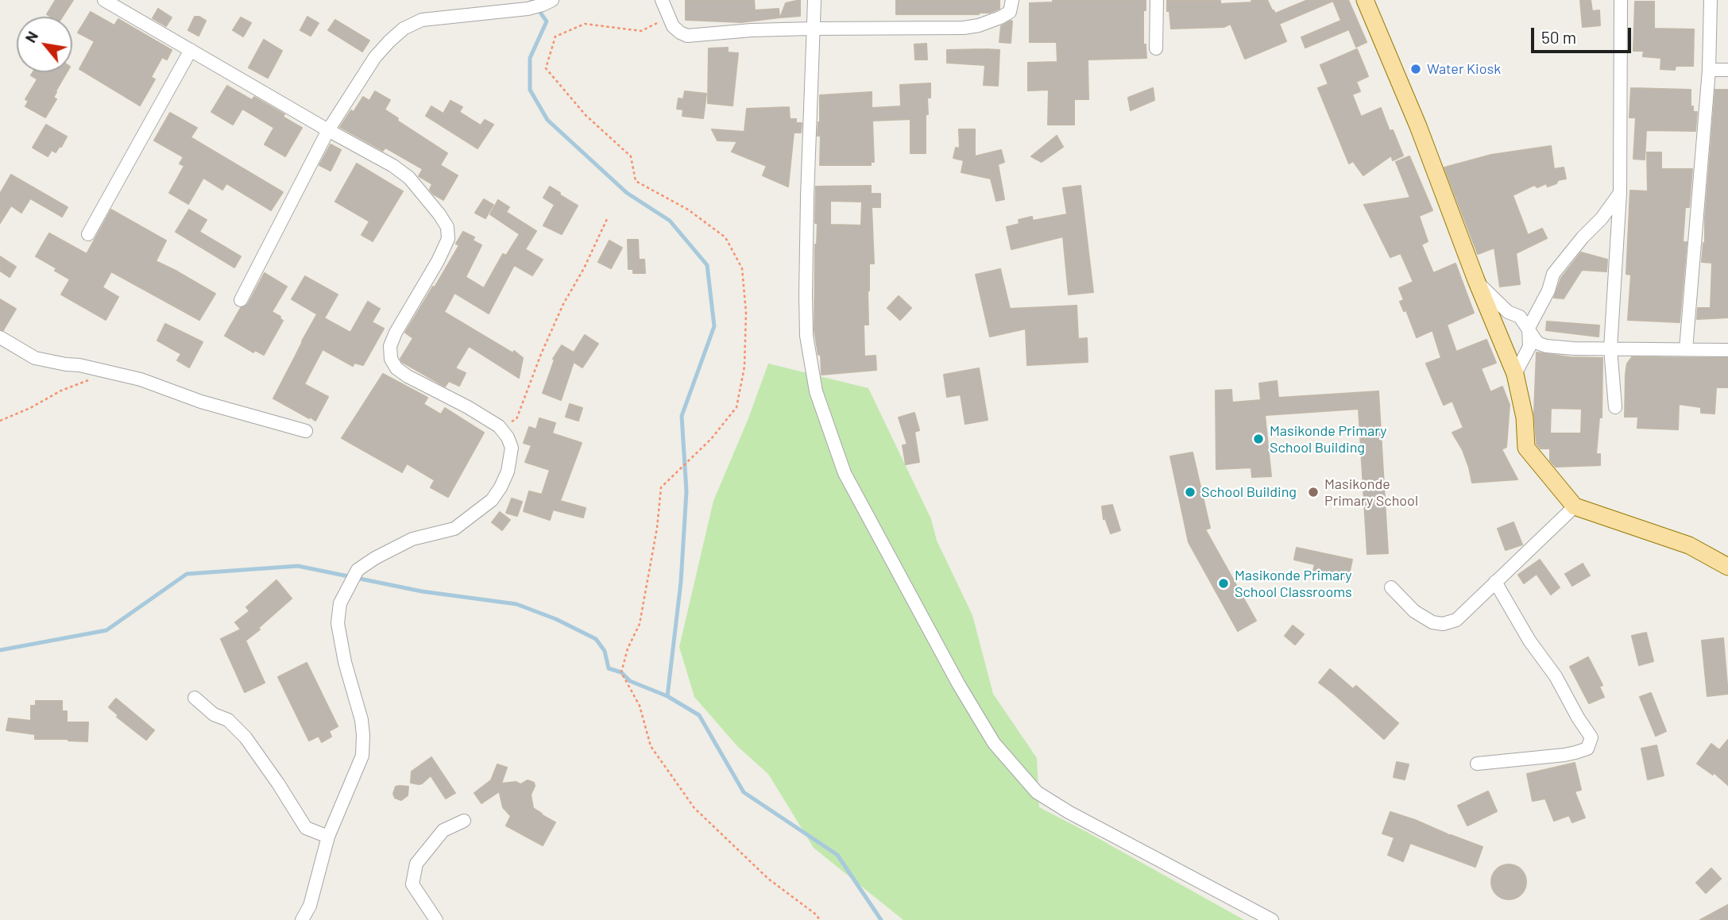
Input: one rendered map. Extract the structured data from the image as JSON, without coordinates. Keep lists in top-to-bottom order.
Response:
{
  "places": [
    "Water Kiosk",
    "Masikonde Primary School Building",
    "School Building",
    "Masikonde Primary School",
    "Masikonde Primary School Classrooms"
  ],
  "scale_bar": "50 m",
  "north": "top left"
}
